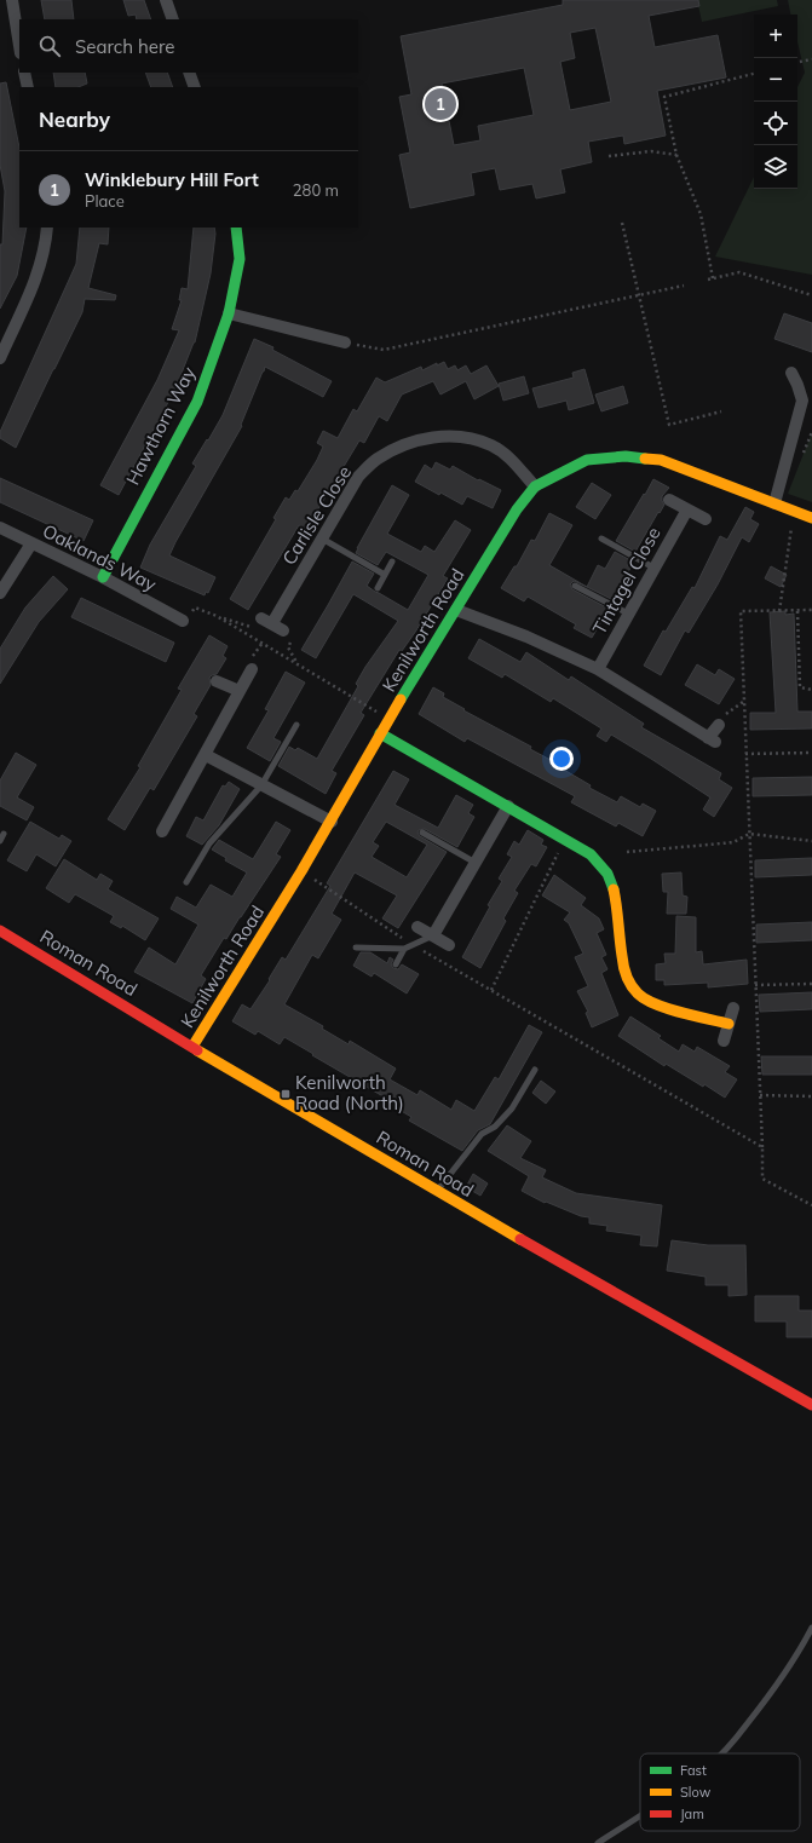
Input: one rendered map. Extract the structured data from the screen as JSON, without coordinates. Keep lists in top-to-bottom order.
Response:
{
  "streets": {
    "street": [
      "Hawthorn Way",
      "Carlisle Close",
      "Oaklands Way",
      "Tintagel Close",
      "Kenilworth Road",
      "Roman Road"
    ]
  },
  "crossings": [
    ["Hawthorn Way", "Oaklands Way"],
    ["Carlisle Close", "Kenilworth Road"],
    ["Kenilworth Road", "Roman Road"]
  ],
  "places": {
    "transit": ["Kenilworth Road (North)"]
  },
  "legend": ["Fast", "Slow", "Jam"],
  "page": {
    "map_buttons": ["+", "−"],
    "search": "Search here",
    "pins": "1",
    "heading": "Nearby",
    "list": [
      {
        "mark": "1",
        "name": "Winklebury Hill Fort",
        "note": "Place",
        "value": "280 m"
      }
    ]
  }
}
